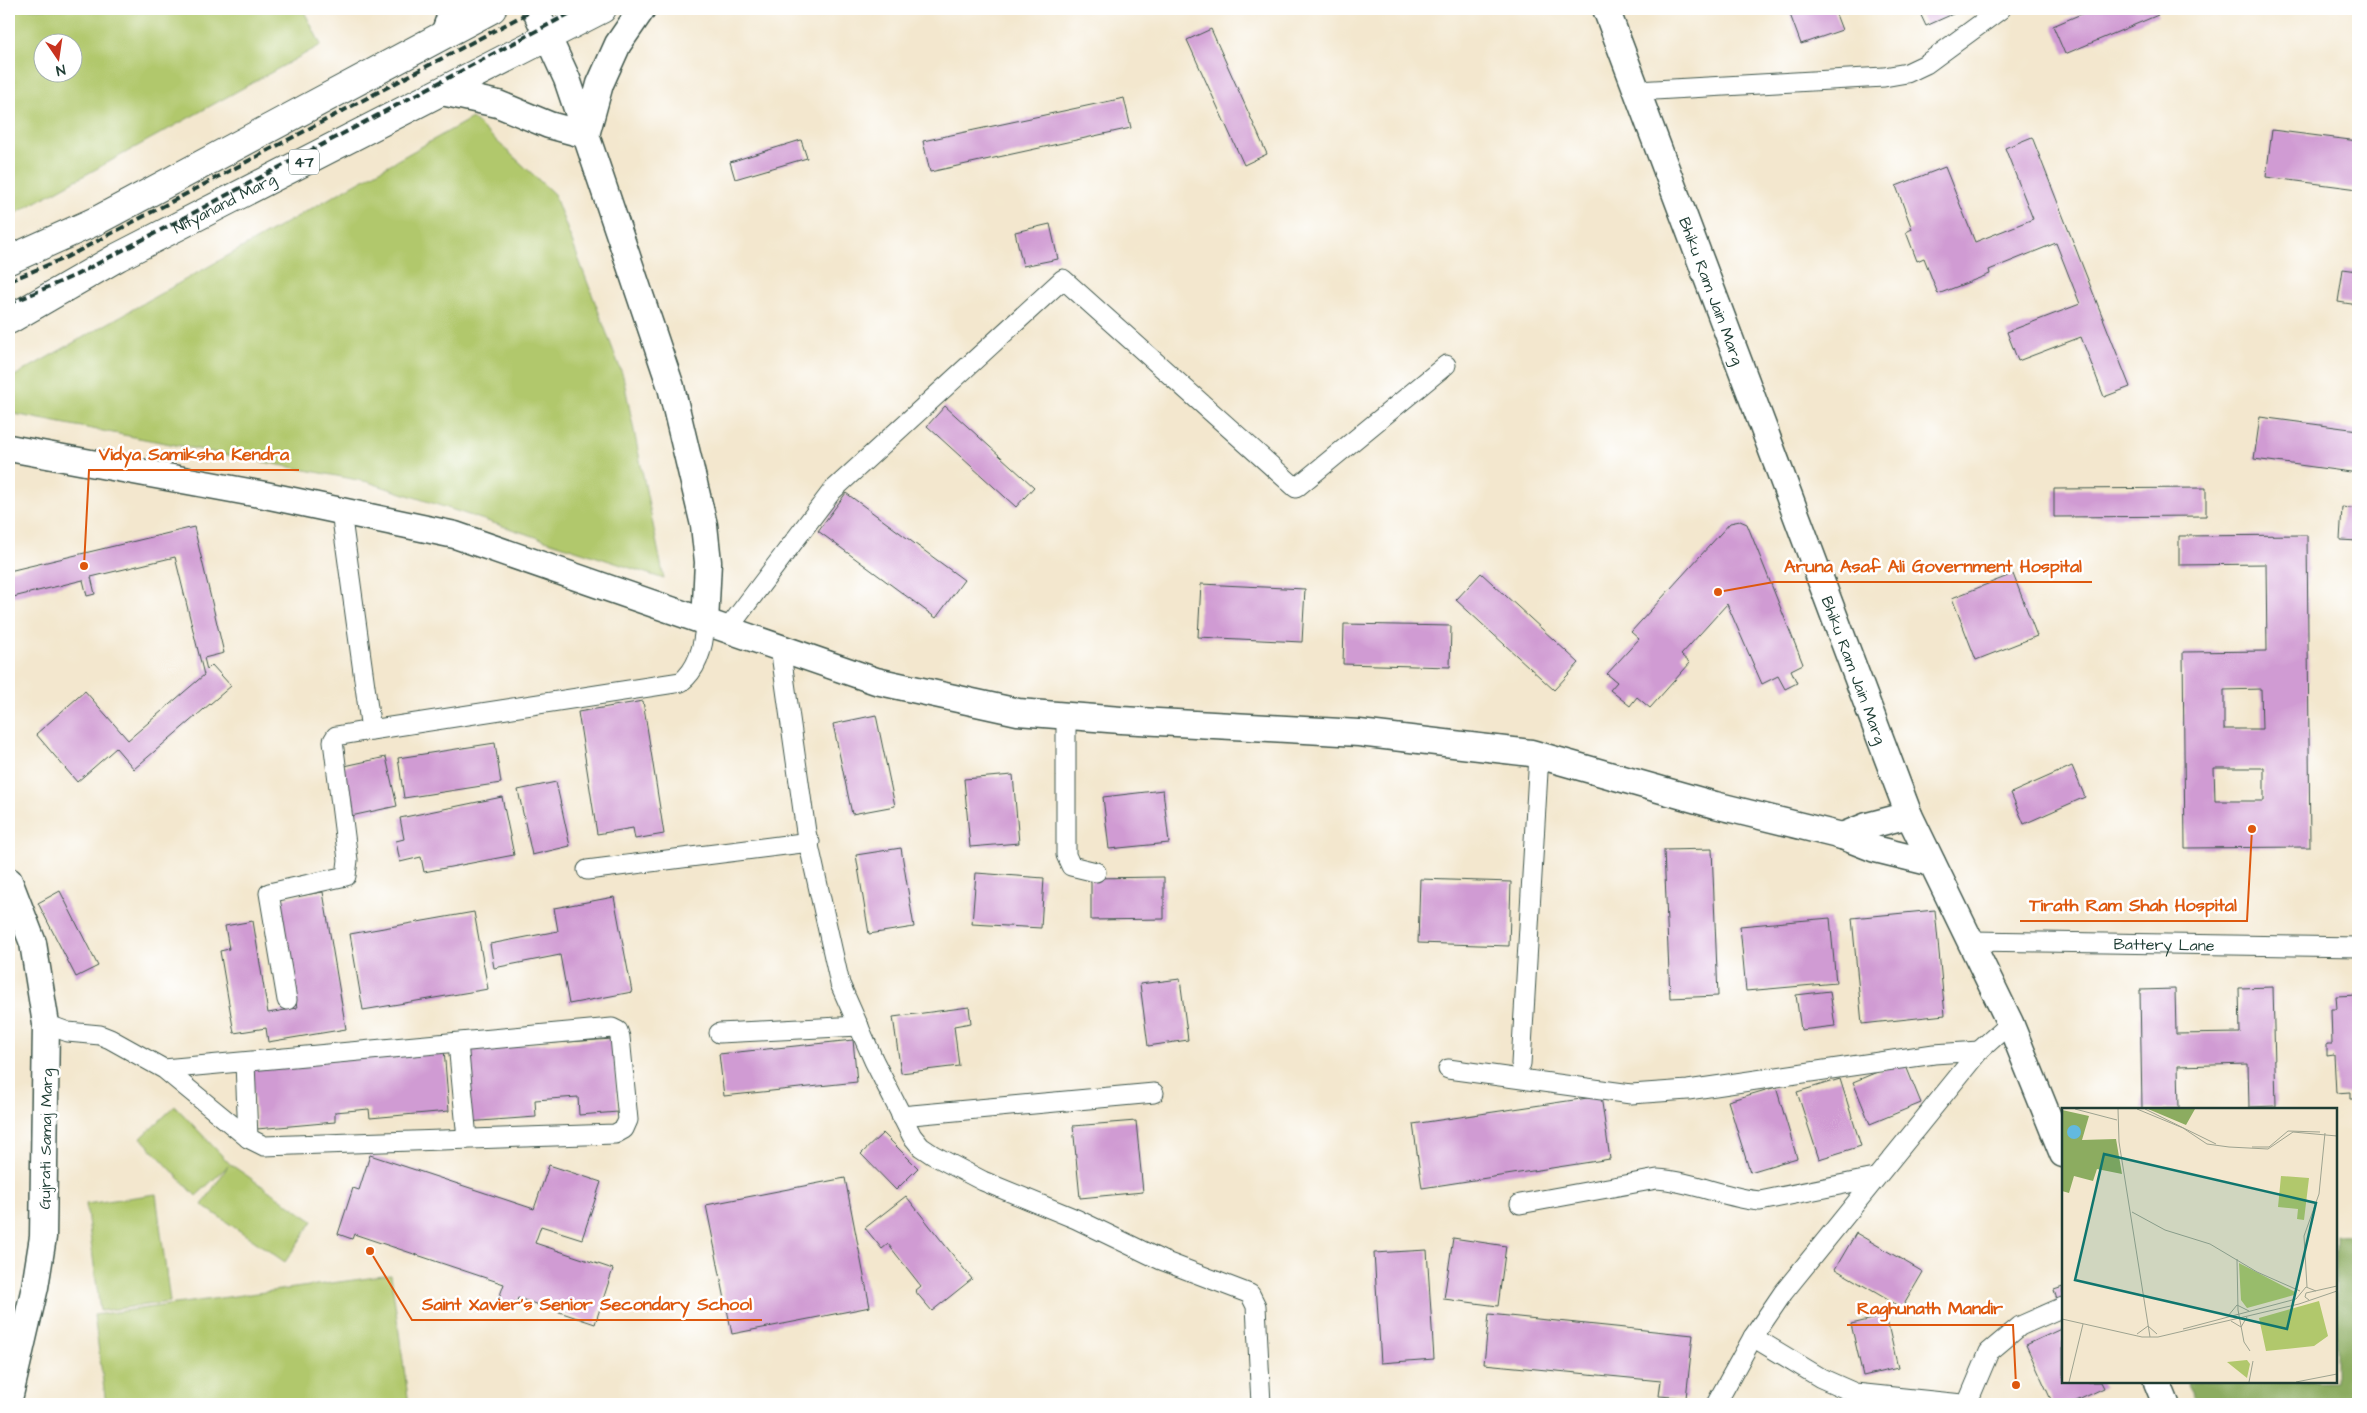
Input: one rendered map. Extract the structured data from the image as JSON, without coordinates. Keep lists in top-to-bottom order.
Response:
{
  "streets": {
    "main road": ["47", "Nityanand Marg"],
    "street": ["Bhiku Ram Jain Marg", "Battery Lane", "Gujrati Samaj Marg"]
  },
  "crossings": [
    ["Bhiku Ram Jain Marg", "Battery Lane"]
  ],
  "places": [
    "Vidya Samiksha Kendra",
    "Aruna Asaf Ali Government Hospital",
    "Tirath Ram Shah Hospital",
    "Saint Xavier's Senior Secondary School",
    "Raghunath Mandir"
  ],
  "north": "bottom"
}
